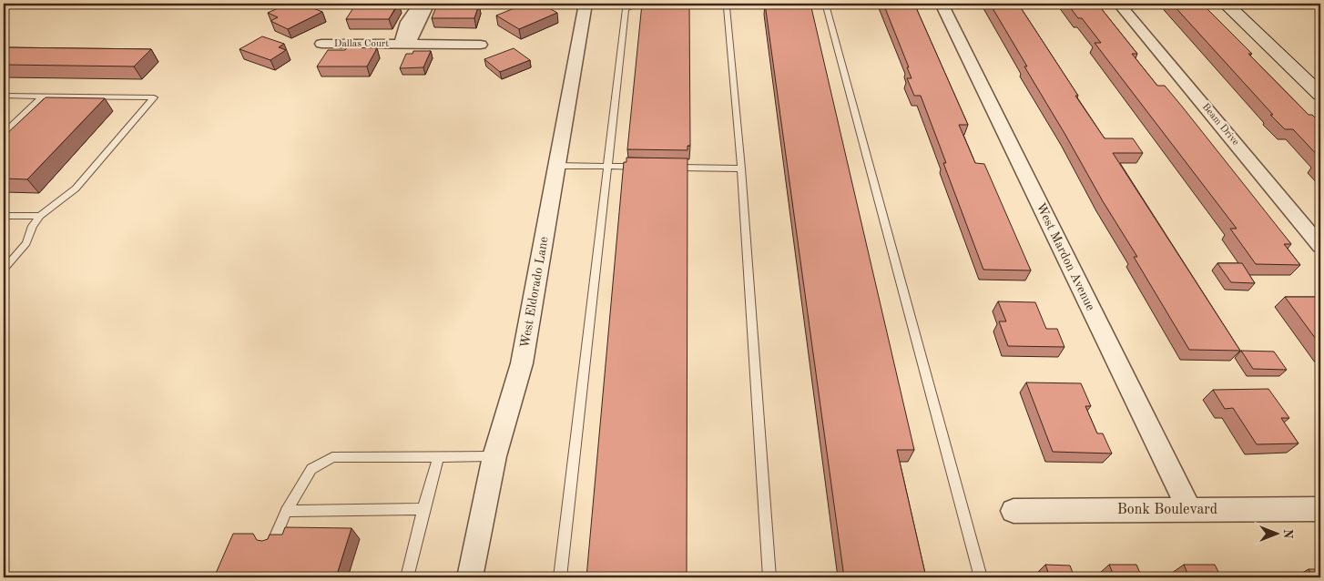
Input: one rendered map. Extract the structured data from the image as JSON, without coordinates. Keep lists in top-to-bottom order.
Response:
{
  "streets": {
    "street": [
      "Dallas Court",
      "Beam Drive",
      "West Mardon Avenue",
      "West Eldorado Lane",
      "Bonk Boulevard"
    ]
  },
  "crossings": [
    ["West Mardon Avenue", "Bonk Boulevard"]
  ],
  "north": "right"
}
